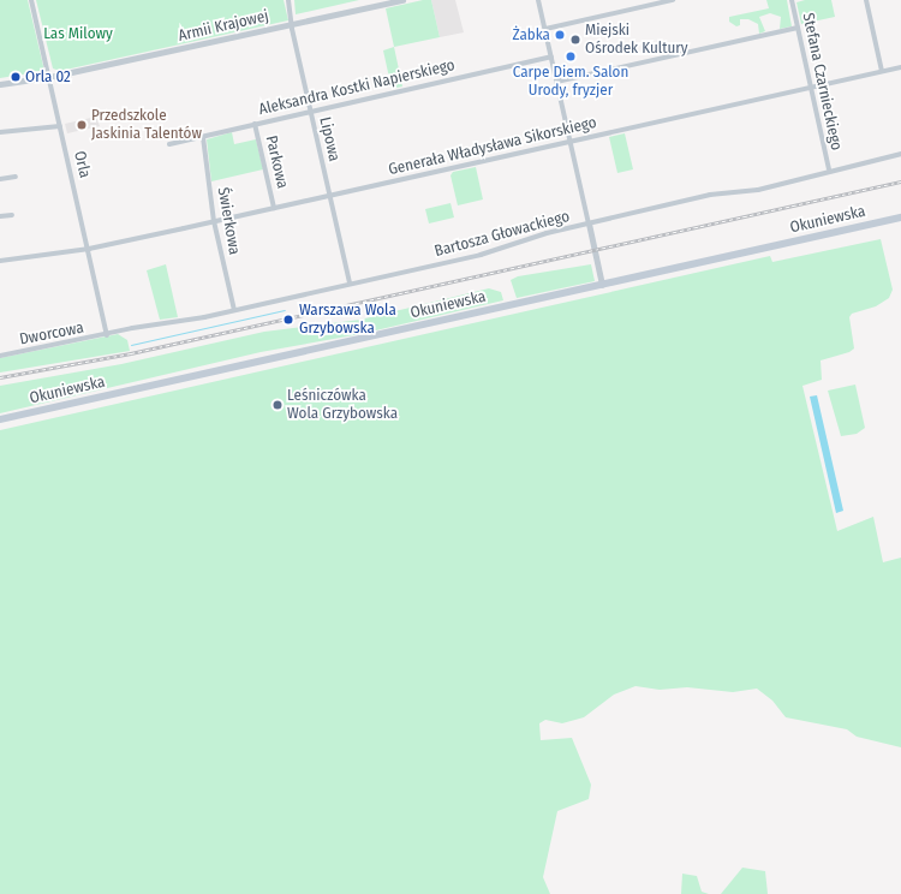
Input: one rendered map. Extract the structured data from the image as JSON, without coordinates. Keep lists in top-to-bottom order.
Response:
{
  "streets": {
    "main road": ["Okuniewska"],
    "street": [
      "Armii Krajowej",
      "Stefana Czarnieckiego",
      "Aleksandra Kostki Napierskiego",
      "Lipowa",
      "Generała Władysława Sikorskiego",
      "Parkowa",
      "Orla",
      "Świerkowa",
      "Bartosza Głowackiego",
      "Dworcowa"
    ]
  },
  "crossings": [
    ["Armii Krajowej", "Lipowa"],
    ["Armii Krajowej", "Orla"],
    ["Stefana Czarnieckiego", "Generała Władysława Sikorskiego"],
    ["Stefana Czarnieckiego", "Bartosza Głowackiego"],
    ["Aleksandra Kostki Napierskiego", "Lipowa"],
    ["Aleksandra Kostki Napierskiego", "Parkowa"],
    ["Aleksandra Kostki Napierskiego", "Świerkowa"],
    ["Lipowa", "Generała Władysława Sikorskiego"],
    ["Lipowa", "Bartosza Głowackiego"],
    ["Generała Władysława Sikorskiego", "Parkowa"],
    ["Generała Władysława Sikorskiego", "Orla"],
    ["Generała Władysława Sikorskiego", "Świerkowa"],
    ["Orla", "Bartosza Głowackiego"],
    ["Orla", "Dworcowa"],
    ["Świerkowa", "Bartosza Głowackiego"],
    ["Bartosza Głowackiego", "Dworcowa"]
  ],
  "parks": ["Las Milowy"],
  "places": [
    "Żabka",
    "Miejski Ośrodek Kultury",
    "Carpe Diem. Salon Urody, fryzjer",
    "Orla 02",
    "Przedszkole Jaskinia Talentów",
    "Warszawa Wola Grzybowska",
    "Leśniczówka Wola Grzybowska"
  ]
}
